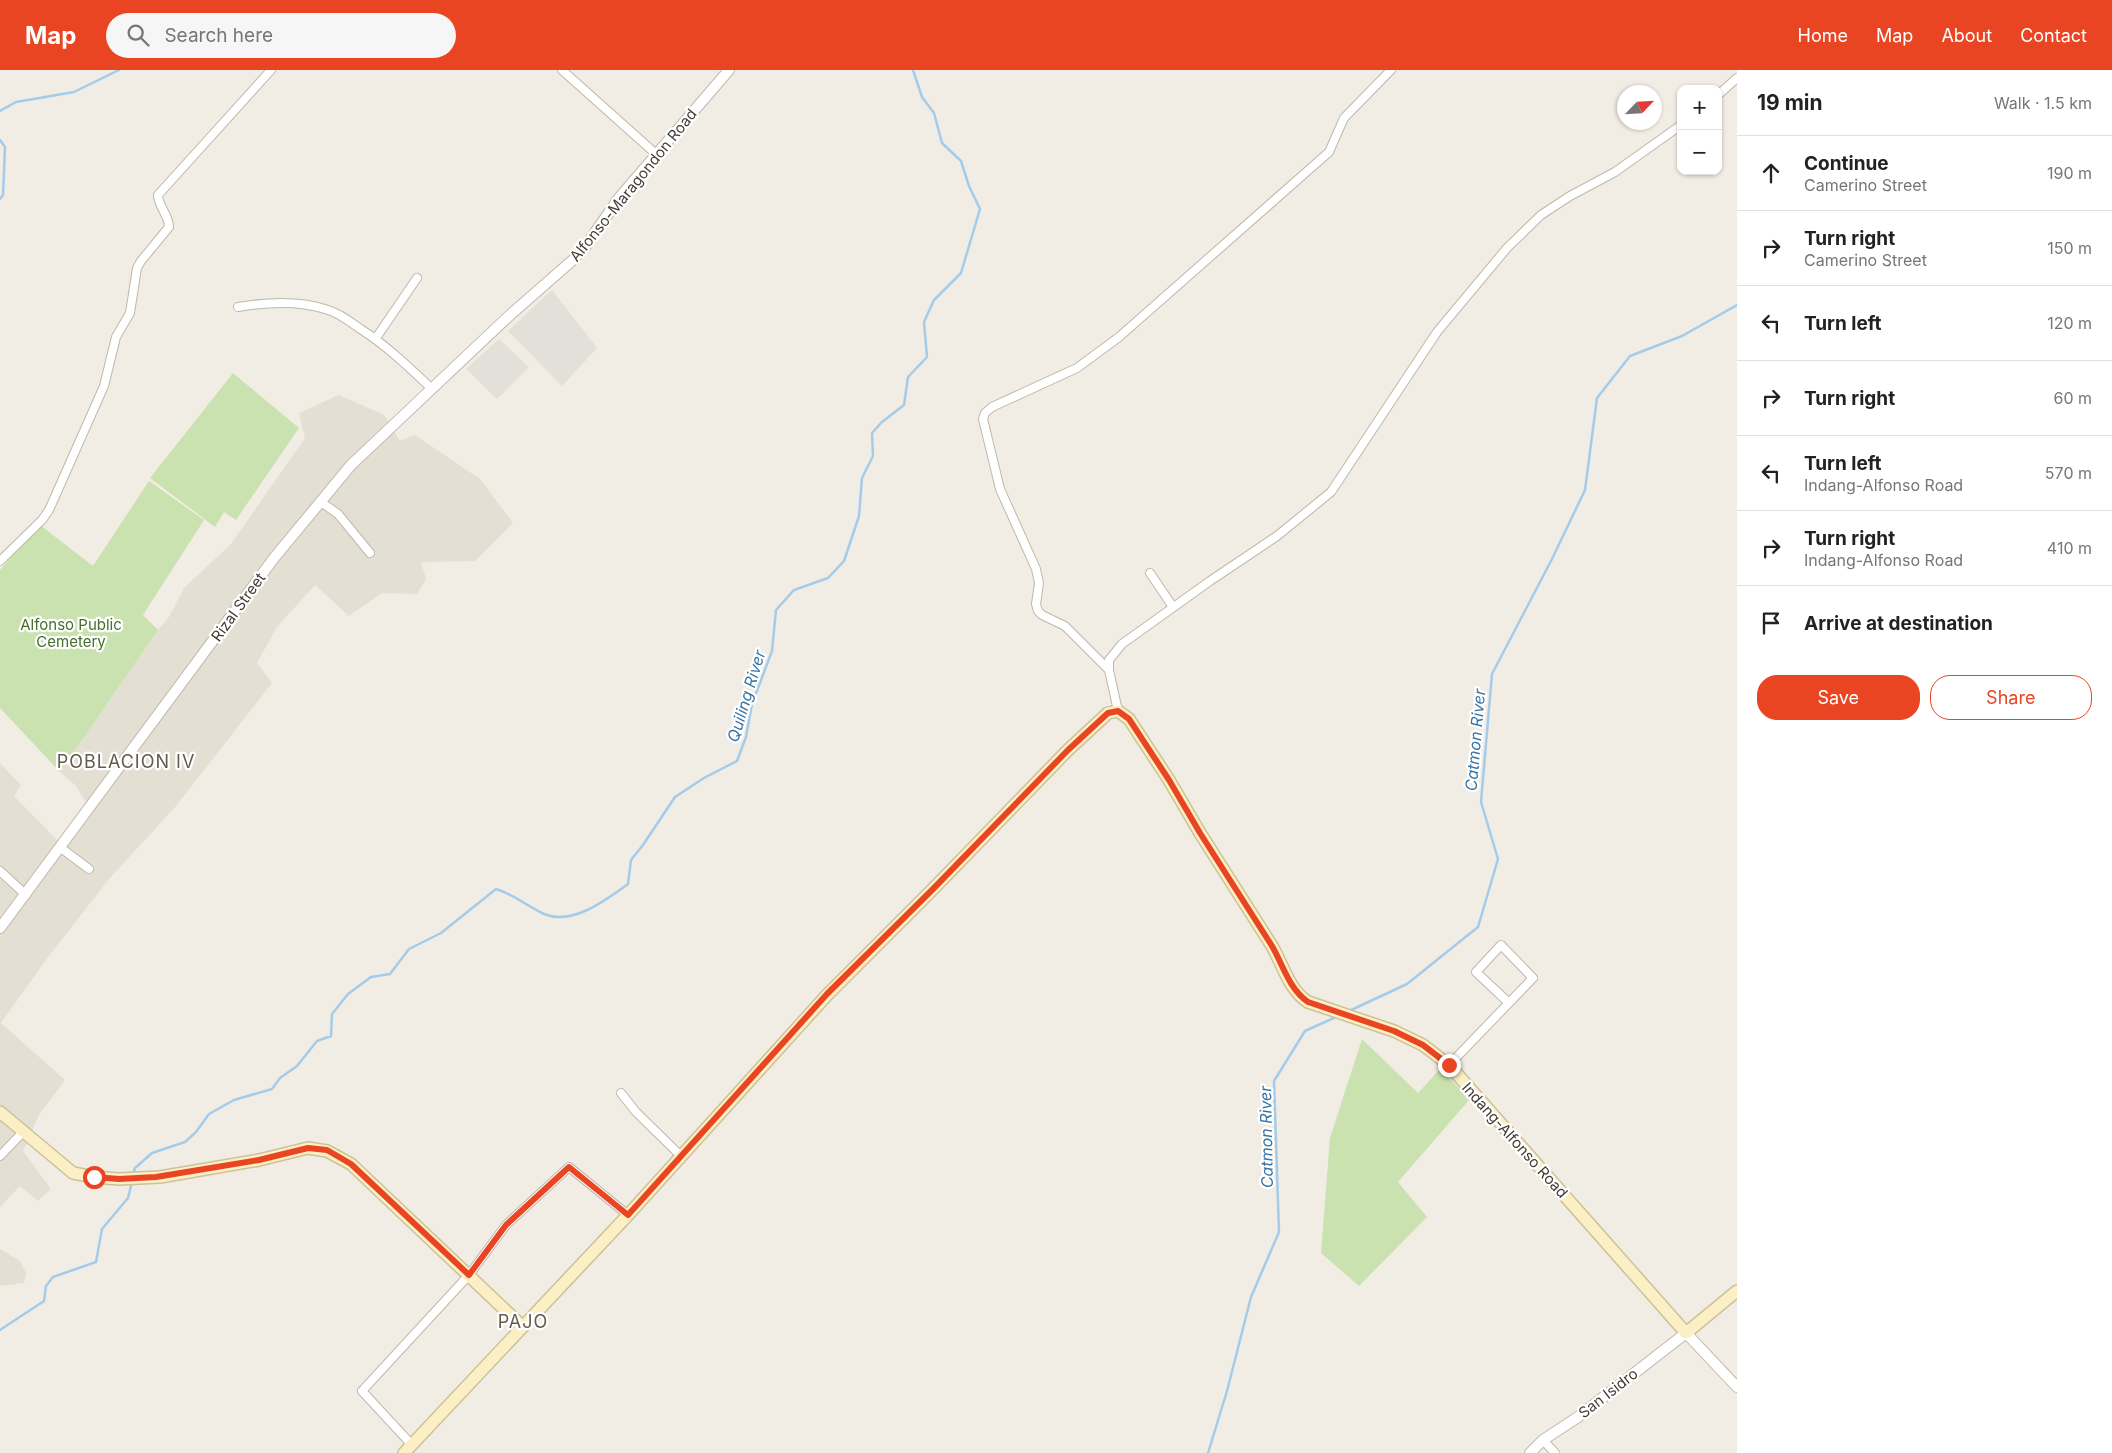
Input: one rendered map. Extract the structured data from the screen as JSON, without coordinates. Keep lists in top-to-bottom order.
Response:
{
  "streets": {
    "main road": ["Indang-Alfonso Road"],
    "street": ["Alfonso-Maragondon Road", "Rizal Street", "San Isidro"]
  },
  "crossings": [
    ["Alfonso-Maragondon Road", "Rizal Street"],
    ["Indang-Alfonso Road", "San Isidro"]
  ],
  "districts": ["POBLACION IV", "PAJO"],
  "water": ["Quiling River", "Catmon River"],
  "parks": ["Alfonso Public Cemetery"],
  "north": "top right",
  "page": {
    "header": "Map",
    "search": "Search here",
    "nav": [
      "Home",
      "Map",
      "About",
      "Contact"
    ],
    "heading": ["19 min", "Walk · 1.5 km"],
    "map_buttons": ["+", "−"],
    "list": [
      ["Continue", "Camerino Street", "190 m"],
      ["Turn right", "Camerino Street", "150 m"],
      ["Turn left", "120 m"],
      ["Turn right", "60 m"],
      ["Turn left", "Indang-Alfonso Road", "570 m"],
      ["Turn right", "Indang-Alfonso Road", "410 m"],
      "Arrive at destination"
    ],
    "buttons": ["Save", "Share"]
  }
}
